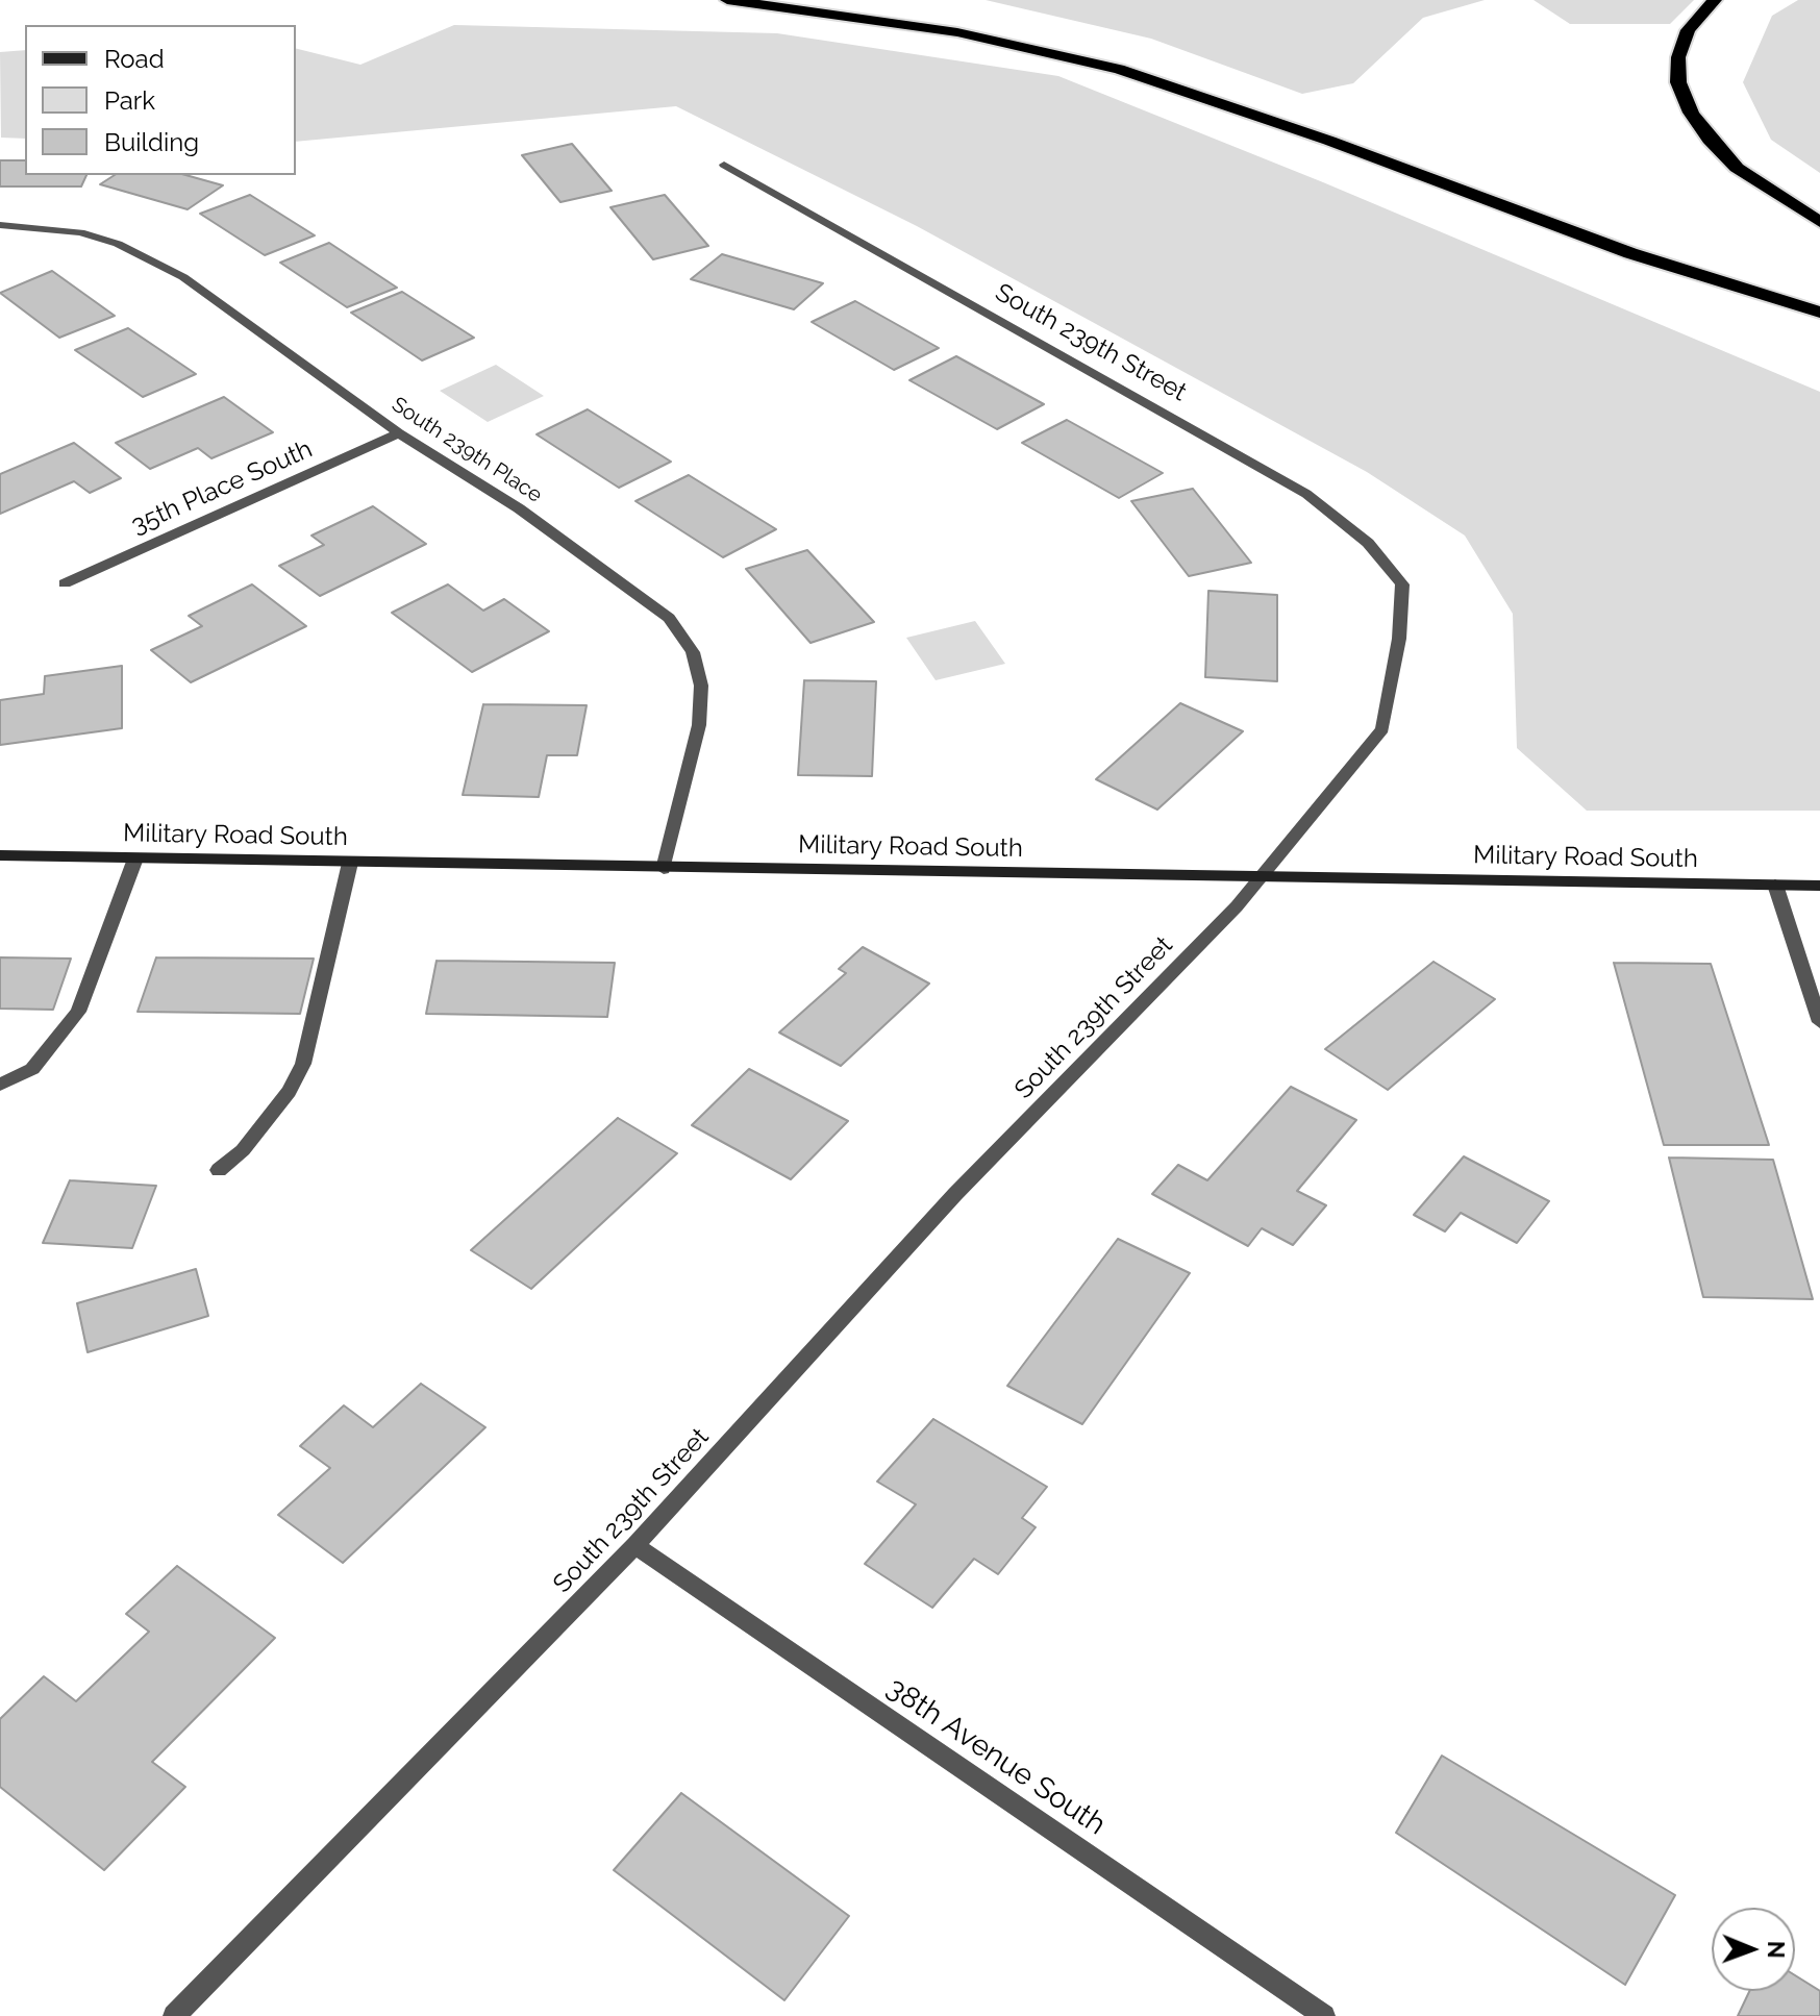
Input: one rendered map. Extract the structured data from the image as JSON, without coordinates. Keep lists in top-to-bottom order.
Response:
{
  "streets": {
    "main road": ["Military Road South"],
    "street": [
      "South 239th Street",
      "South 239th Place",
      "35th Place South",
      "38th Avenue South"
    ]
  },
  "crossings": [
    ["South 239th Street", "Military Road South"],
    ["South 239th Street", "38th Avenue South"],
    ["South 239th Place", "35th Place South"],
    ["South 239th Place", "Military Road South"]
  ],
  "legend": ["Road", "Park", "Building"],
  "north": "right"
}
